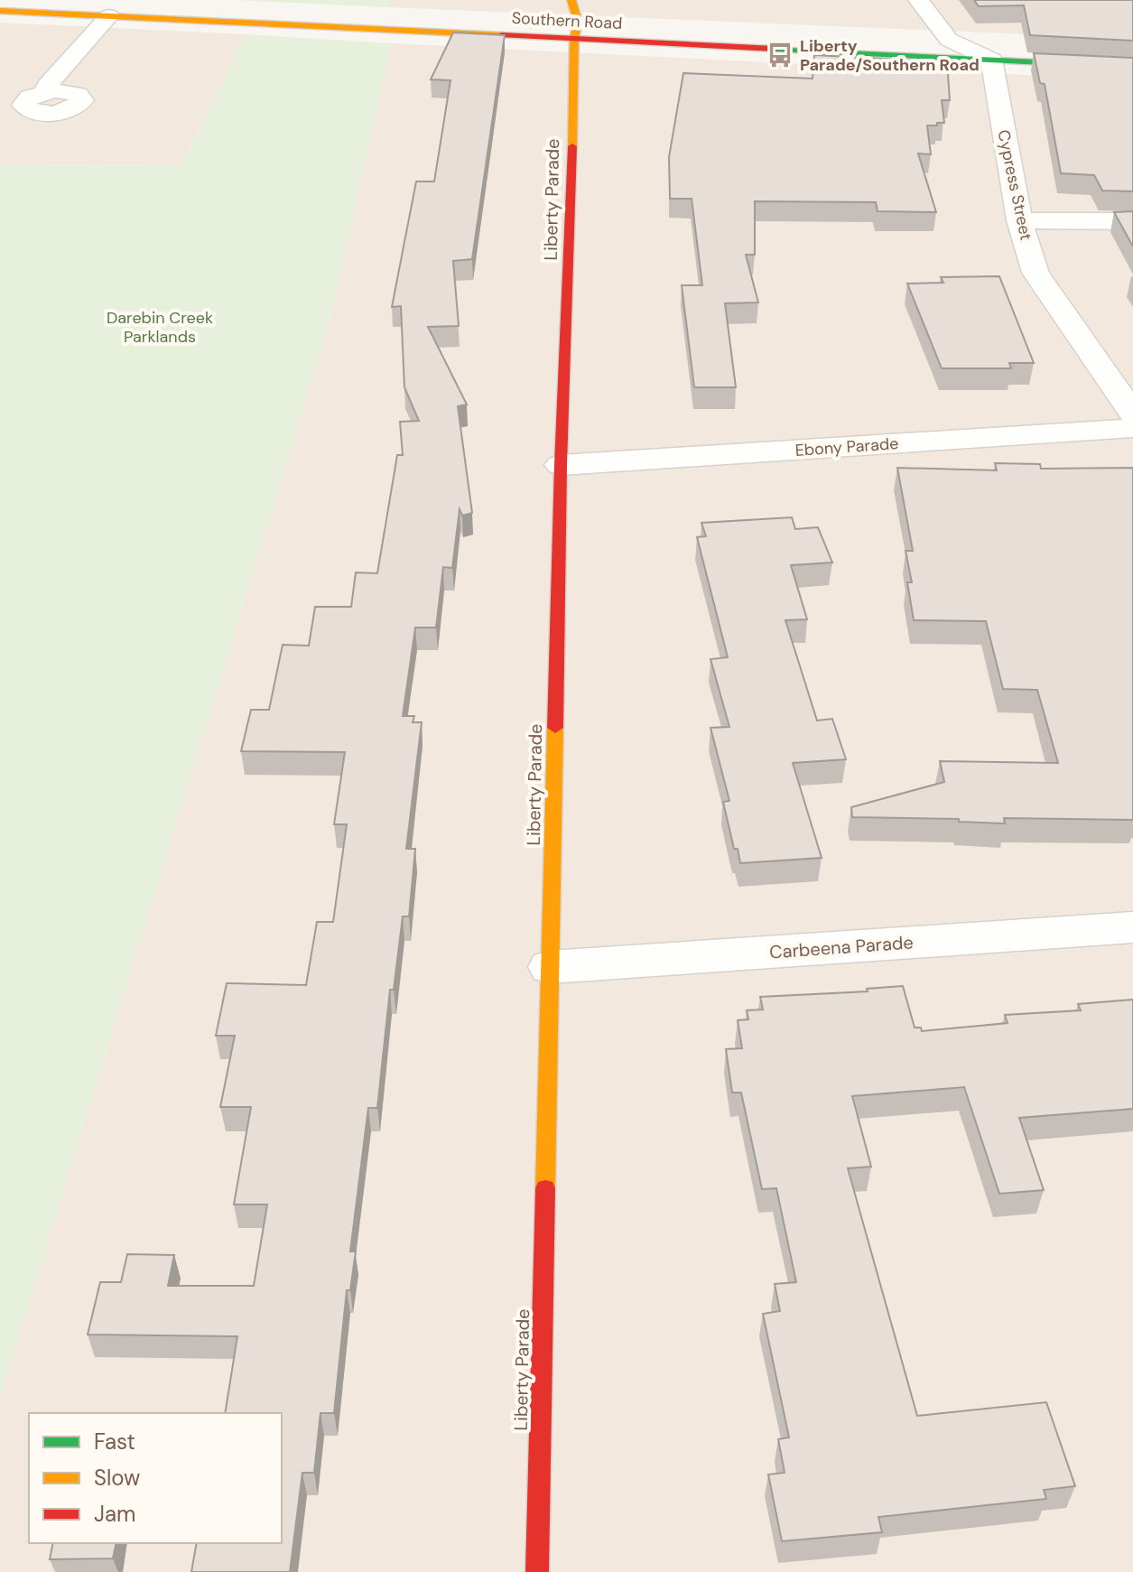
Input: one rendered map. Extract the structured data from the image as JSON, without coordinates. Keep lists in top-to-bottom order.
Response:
{
  "streets": {
    "street": [
      "Southern Road",
      "Cypress Street",
      "Liberty Parade",
      "Ebony Parade",
      "Carbeena Parade"
    ]
  },
  "crossings": [
    ["Southern Road", "Cypress Street"],
    ["Southern Road", "Liberty Parade"],
    ["Liberty Parade", "Ebony Parade"],
    ["Liberty Parade", "Carbeena Parade"]
  ],
  "parks": ["Darebin Creek Parklands"],
  "places": {
    "bus stop": ["Liberty Parade/Southern Road"]
  },
  "legend": ["Fast", "Slow", "Jam"]
}
